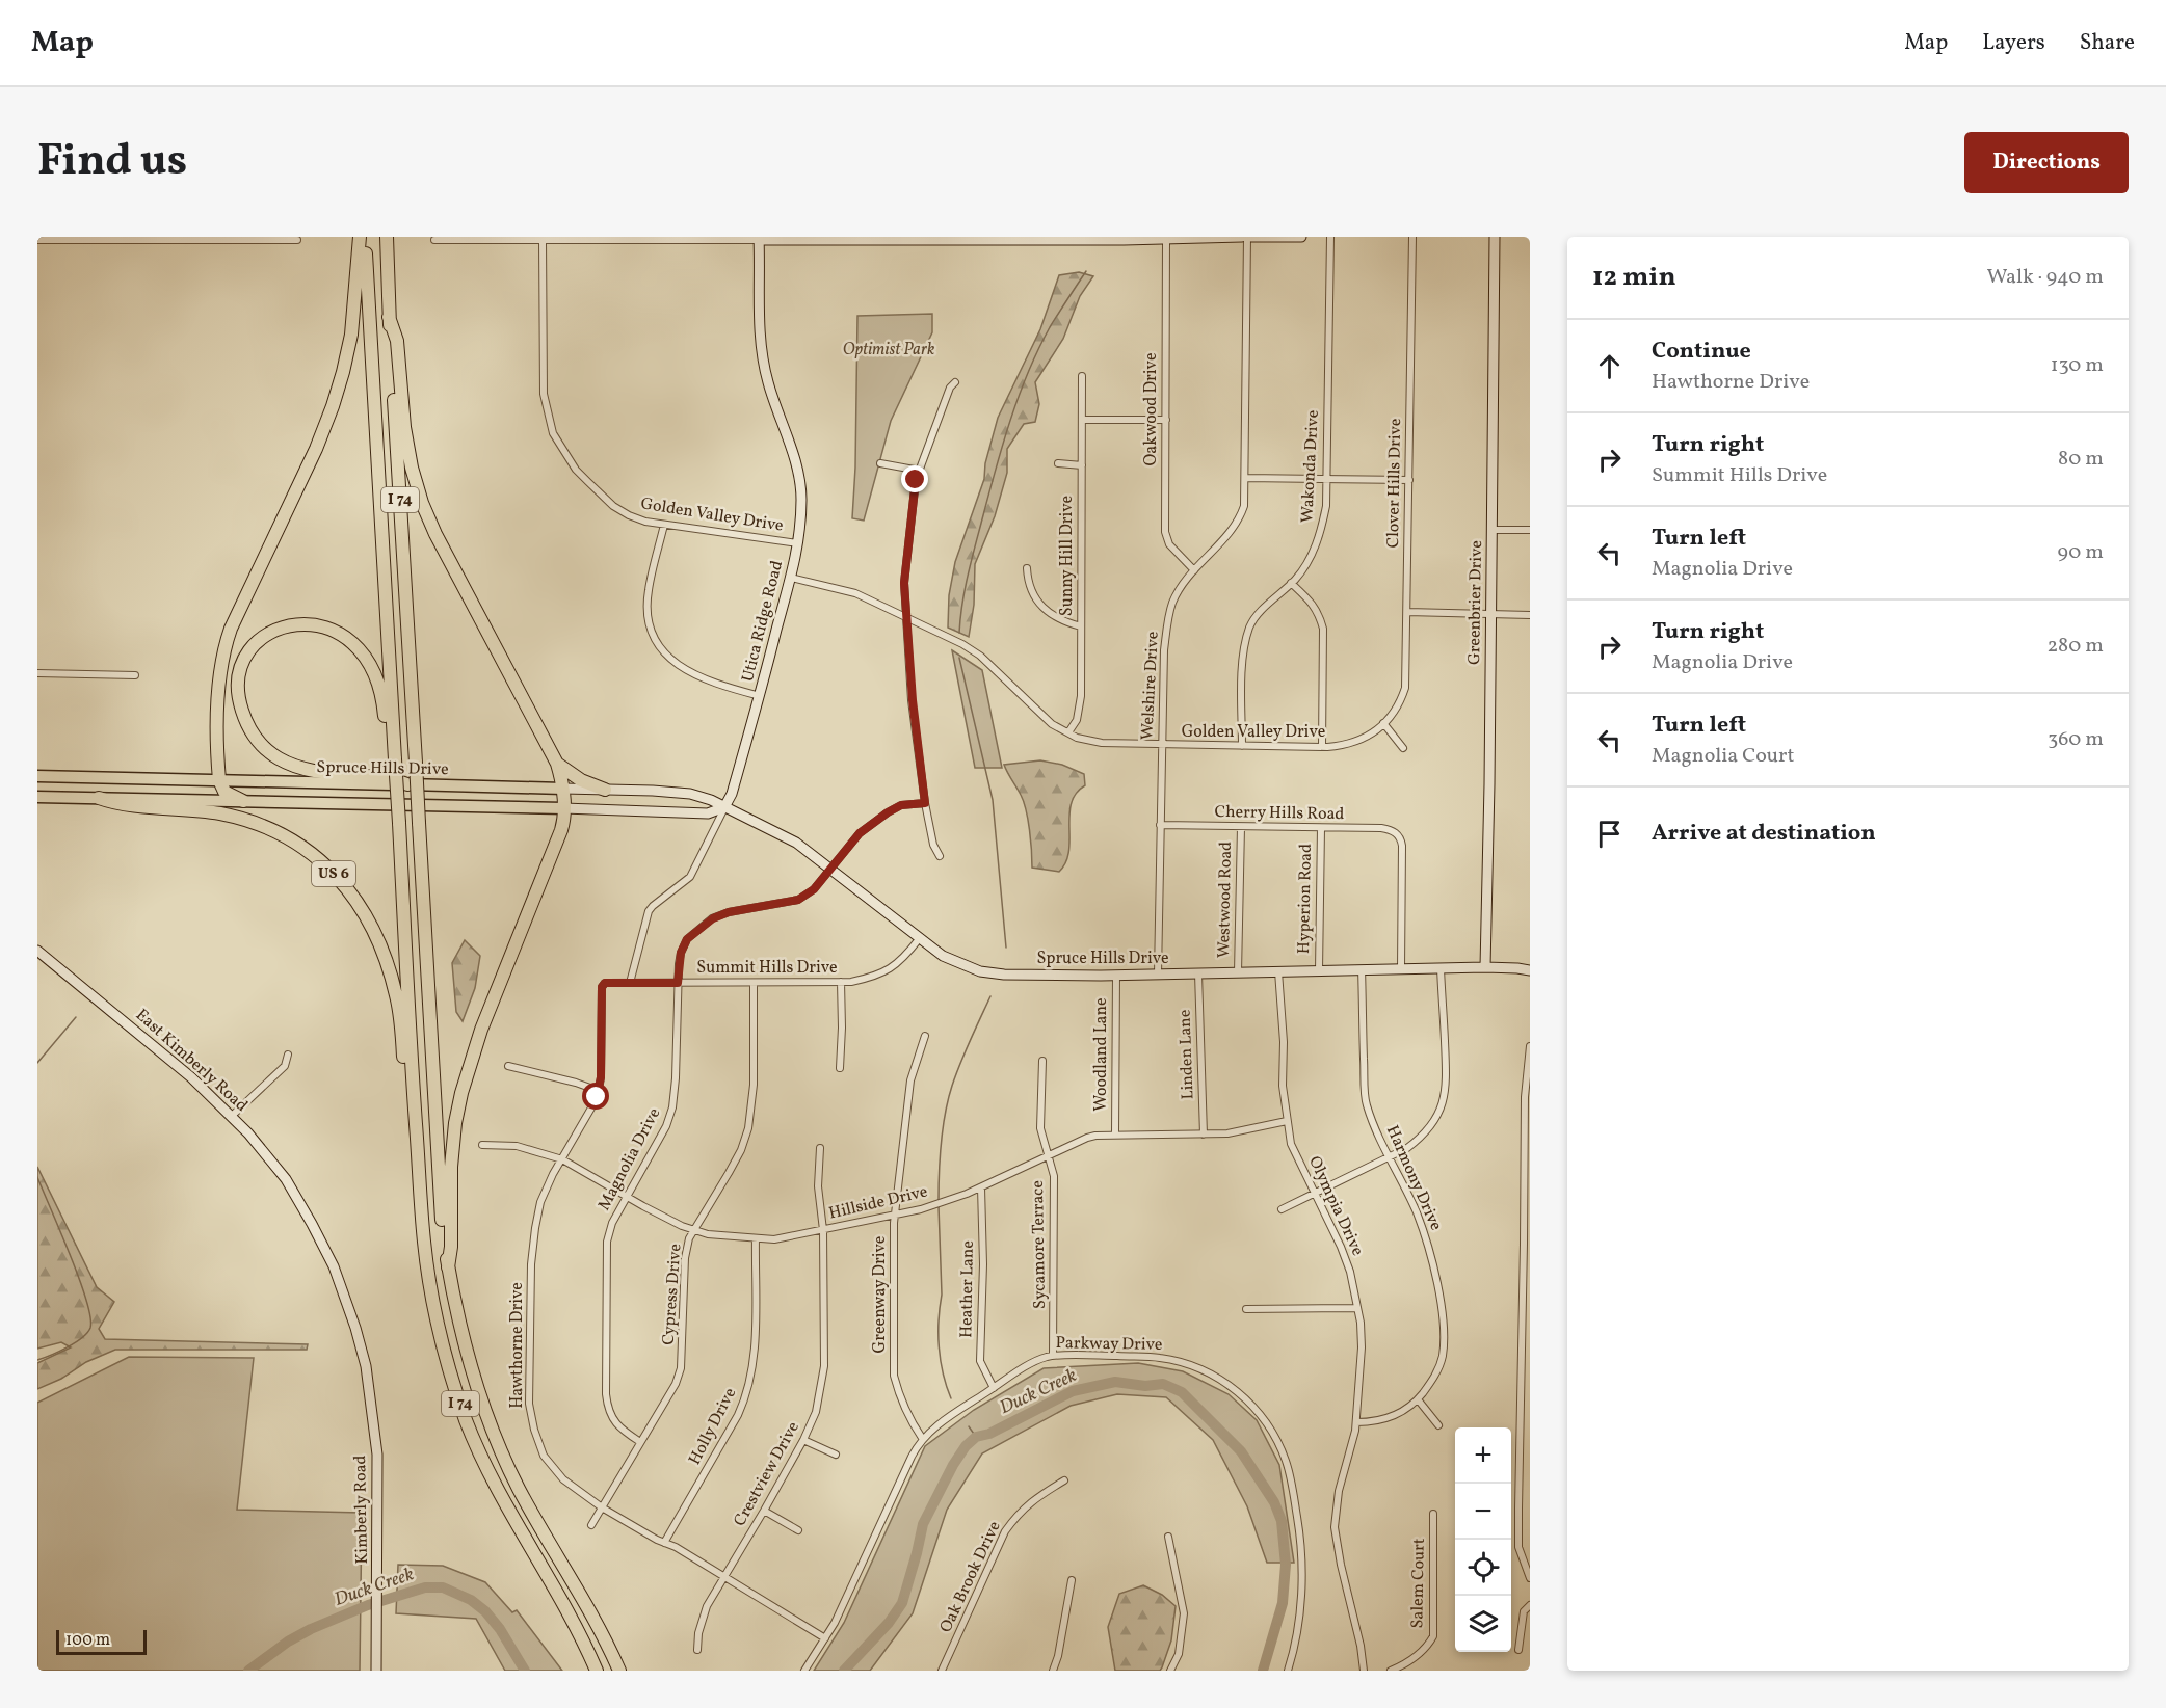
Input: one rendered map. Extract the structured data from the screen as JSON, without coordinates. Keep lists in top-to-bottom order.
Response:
{
  "streets": {
    "highway": ["I 74", "US 6"],
    "main road": [
      "Greenbrier Drive",
      "Utica Ridge Road",
      "Spruce Hills Drive",
      "East Kimberly Road",
      "Kimberly Road"
    ],
    "street": [
      "Oakwood Drive",
      "Wakonda Drive",
      "Clover Hills Drive",
      "Golden Valley Drive",
      "Sunny Hill Drive",
      "Welshire Drive",
      "Cherry Hills Road",
      "Hyperion Road",
      "Westwood Road",
      "Summit Hills Drive",
      "Woodland Lane",
      "Linden Lane",
      "Magnolia Drive",
      "Harmony Drive",
      "Hillside Drive",
      "Olympia Drive",
      "Sycamore Terrace",
      "Heather Lane",
      "Cypress Drive",
      "Greenway Drive",
      "Parkway Drive",
      "Hawthorne Drive",
      "Holly Drive",
      "Crestview Drive",
      "Oak Brook Drive",
      "Salem Court"
    ]
  },
  "crossings": [
    ["Oakwood Drive", "Welshire Drive"],
    ["Wakonda Drive", "Golden Valley Drive"],
    ["Clover Hills Drive", "Golden Valley Drive"],
    ["I 74", "Spruce Hills Drive"],
    ["I 74", "US 6"],
    ["Golden Valley Drive", "Sunny Hill Drive"],
    ["Golden Valley Drive", "Utica Ridge Road"],
    ["Golden Valley Drive", "Welshire Drive"],
    ["Greenbrier Drive", "Spruce Hills Drive"],
    ["Utica Ridge Road", "Spruce Hills Drive"],
    ["Utica Ridge Road", "Summit Hills Drive"],
    ["Welshire Drive", "Spruce Hills Drive"],
    ["Welshire Drive", "Cherry Hills Road"],
    ["Spruce Hills Drive", "Cherry Hills Road"],
    ["Spruce Hills Drive", "US 6"],
    ["Spruce Hills Drive", "Hyperion Road"],
    ["Spruce Hills Drive", "Westwood Road"],
    ["Spruce Hills Drive", "Summit Hills Drive"],
    ["Spruce Hills Drive", "Woodland Lane"],
    ["Spruce Hills Drive", "Linden Lane"],
    ["Spruce Hills Drive", "Magnolia Drive"],
    ["Spruce Hills Drive", "Harmony Drive"],
    ["Spruce Hills Drive", "Olympia Drive"],
    ["Cherry Hills Road", "Hyperion Road"],
    ["Cherry Hills Road", "Westwood Road"],
    ["Summit Hills Drive", "Magnolia Drive"],
    ["Summit Hills Drive", "Cypress Drive"],
    ["Summit Hills Drive", "Hawthorne Drive"],
    ["Woodland Lane", "Hillside Drive"],
    ["Linden Lane", "Hillside Drive"],
    ["East Kimberly Road", "Kimberly Road"],
    ["Magnolia Drive", "Hillside Drive"],
    ["Magnolia Drive", "Cypress Drive"],
    ["Harmony Drive", "Olympia Drive"],
    ["Hillside Drive", "Olympia Drive"],
    ["Hillside Drive", "Sycamore Terrace"],
    ["Hillside Drive", "Heather Lane"],
    ["Hillside Drive", "Cypress Drive"],
    ["Hillside Drive", "Greenway Drive"],
    ["Hillside Drive", "Hawthorne Drive"],
    ["Hillside Drive", "Holly Drive"],
    ["Hillside Drive", "Crestview Drive"],
    ["Sycamore Terrace", "Parkway Drive"],
    ["Heather Lane", "Parkway Drive"],
    ["Cypress Drive", "Hawthorne Drive"],
    ["Greenway Drive", "Parkway Drive"],
    ["Parkway Drive", "Hawthorne Drive"],
    ["Hawthorne Drive", "Holly Drive"],
    ["Hawthorne Drive", "Crestview Drive"]
  ],
  "water": ["Duck Creek"],
  "parks": ["Optimist Park"],
  "scale_bar": "100 m",
  "page": {
    "header": "Map",
    "nav": ["Map", "Layers", "Share"],
    "title": "Find us",
    "buttons": "Directions",
    "heading": ["12 min", "Walk · 940 m"],
    "list": [
      ["Continue", "Hawthorne Drive", "130 m"],
      ["Turn right", "Summit Hills Drive", "80 m"],
      ["Turn left", "Magnolia Drive", "90 m"],
      ["Turn right", "Magnolia Drive", "280 m"],
      ["Turn left", "Magnolia Court", "360 m"],
      "Arrive at destination"
    ],
    "map_buttons": ["+", "−"],
    "scale": "100 m"
  }
}
